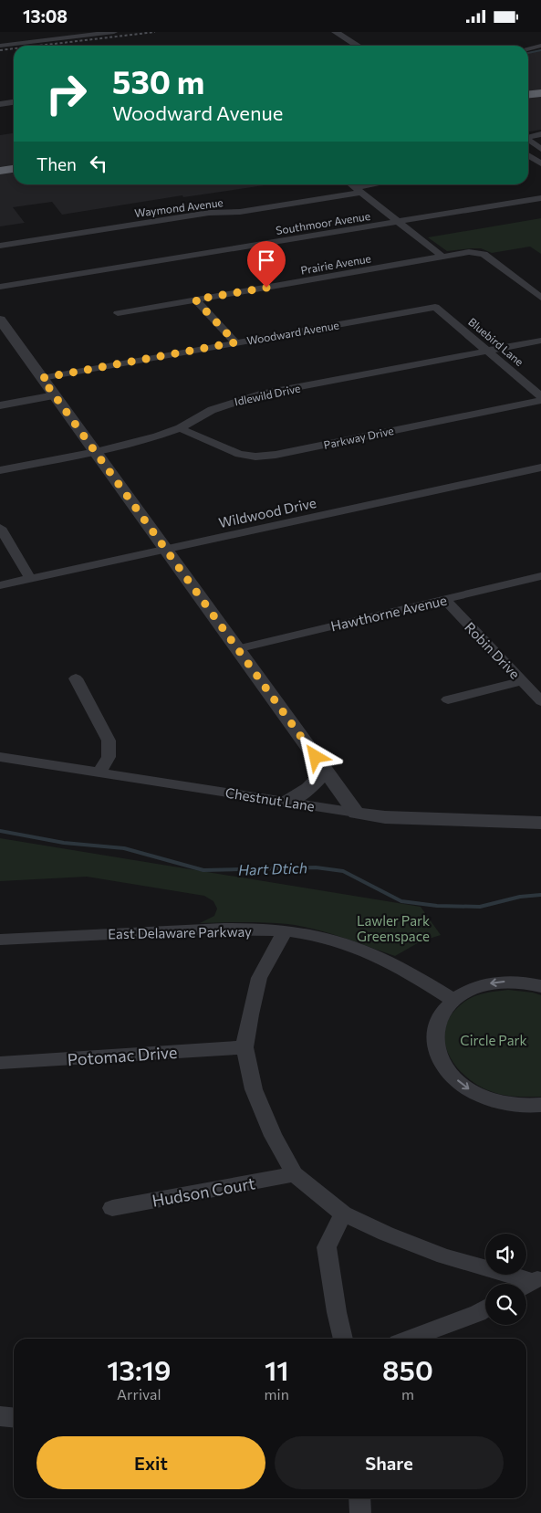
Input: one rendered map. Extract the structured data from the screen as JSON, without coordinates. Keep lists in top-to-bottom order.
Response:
{
  "streets": {
    "street": [
      "Waymond Avenue",
      "Southmoor Avenue",
      "Prairie Avenue",
      "Woodward Avenue",
      "Bluebird Lane",
      "Idlewild Drive",
      "Parkway Drive",
      "Wildwood Drive",
      "Hawthorne Avenue",
      "Robin Drive",
      "Chestnut Lane",
      "East Delaware Parkway",
      "Potomac Drive",
      "Hudson Court"
    ]
  },
  "crossings": [
    ["Woodward Avenue", "Bluebird Lane"],
    ["Bluebird Lane", "Idlewild Drive"],
    ["Bluebird Lane", "Parkway Drive"],
    ["Idlewild Drive", "Parkway Drive"],
    ["Hawthorne Avenue", "Robin Drive"]
  ],
  "water": ["Hart Dtich"],
  "parks": ["Lawler Park Greenspace", "Circle Park"],
  "page": {
    "status": "13:08",
    "turn": ["530 m", "Woodward Avenue"],
    "then": "Then",
    "eta": [
      "13:19",
      "Arrival",
      "11",
      "min",
      "850",
      "m"
    ],
    "buttons": ["Exit", "Share"]
  }
}
